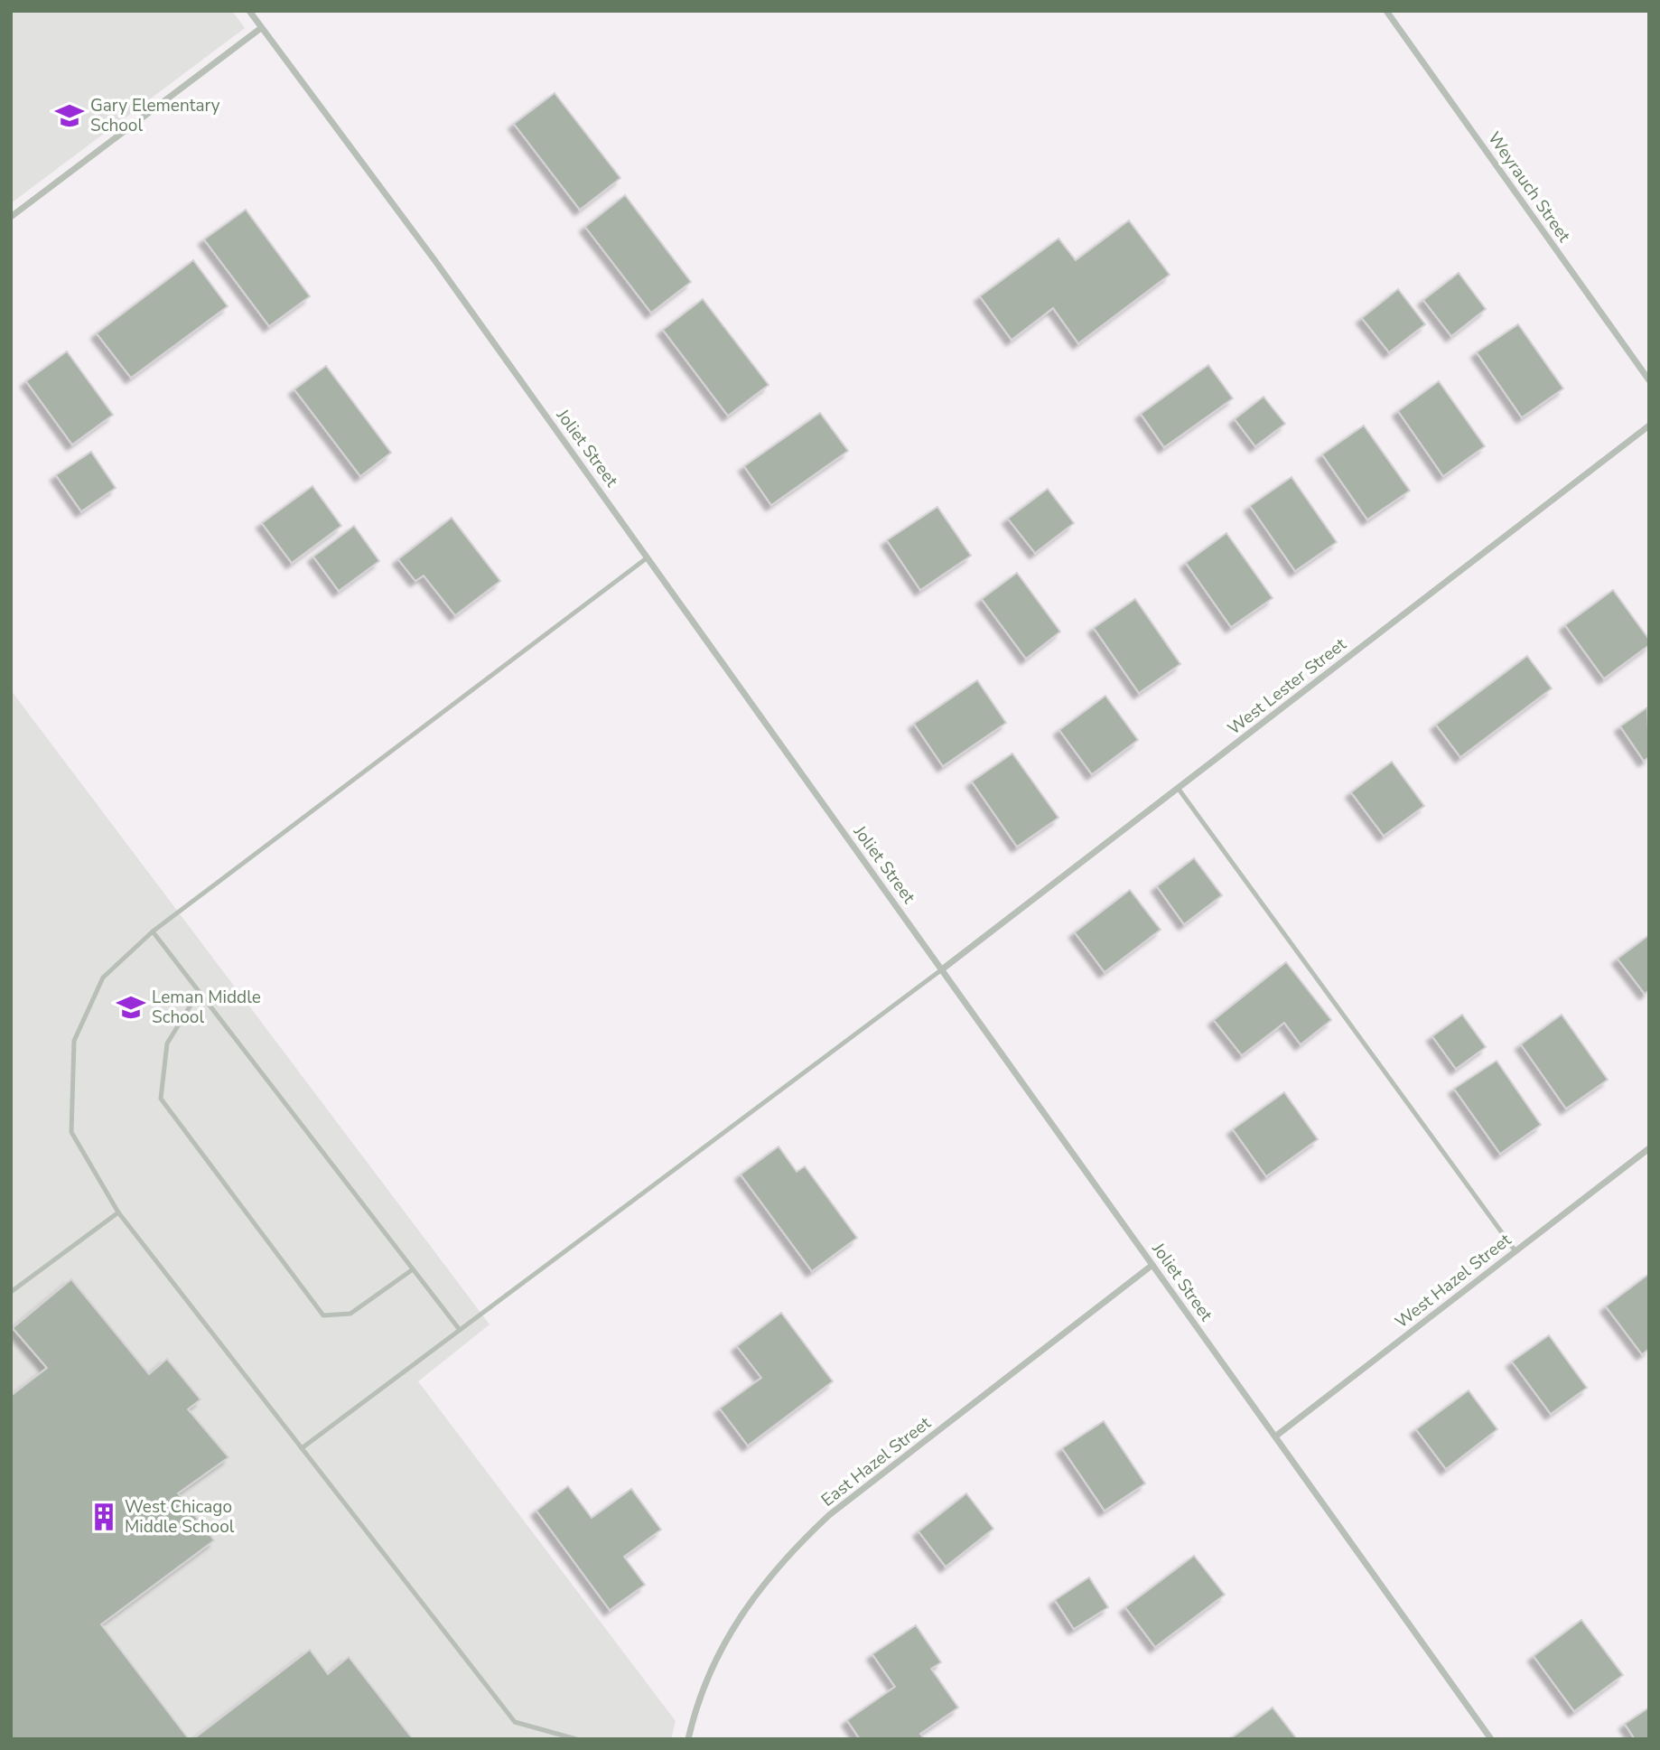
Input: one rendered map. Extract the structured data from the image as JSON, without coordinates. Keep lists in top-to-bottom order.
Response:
{
  "streets": {
    "street": [
      "Weyrauch Street",
      "Joliet Street",
      "West Lester Street",
      "West Hazel Street",
      "East Hazel Street"
    ]
  },
  "crossings": [
    ["Joliet Street", "West Lester Street"],
    ["Joliet Street", "West Hazel Street"],
    ["Joliet Street", "East Hazel Street"]
  ],
  "places": {
    "school or university": ["Gary Elementary School", "Leman Middle School"],
    "building": ["West Chicago Middle School"]
  }
}
